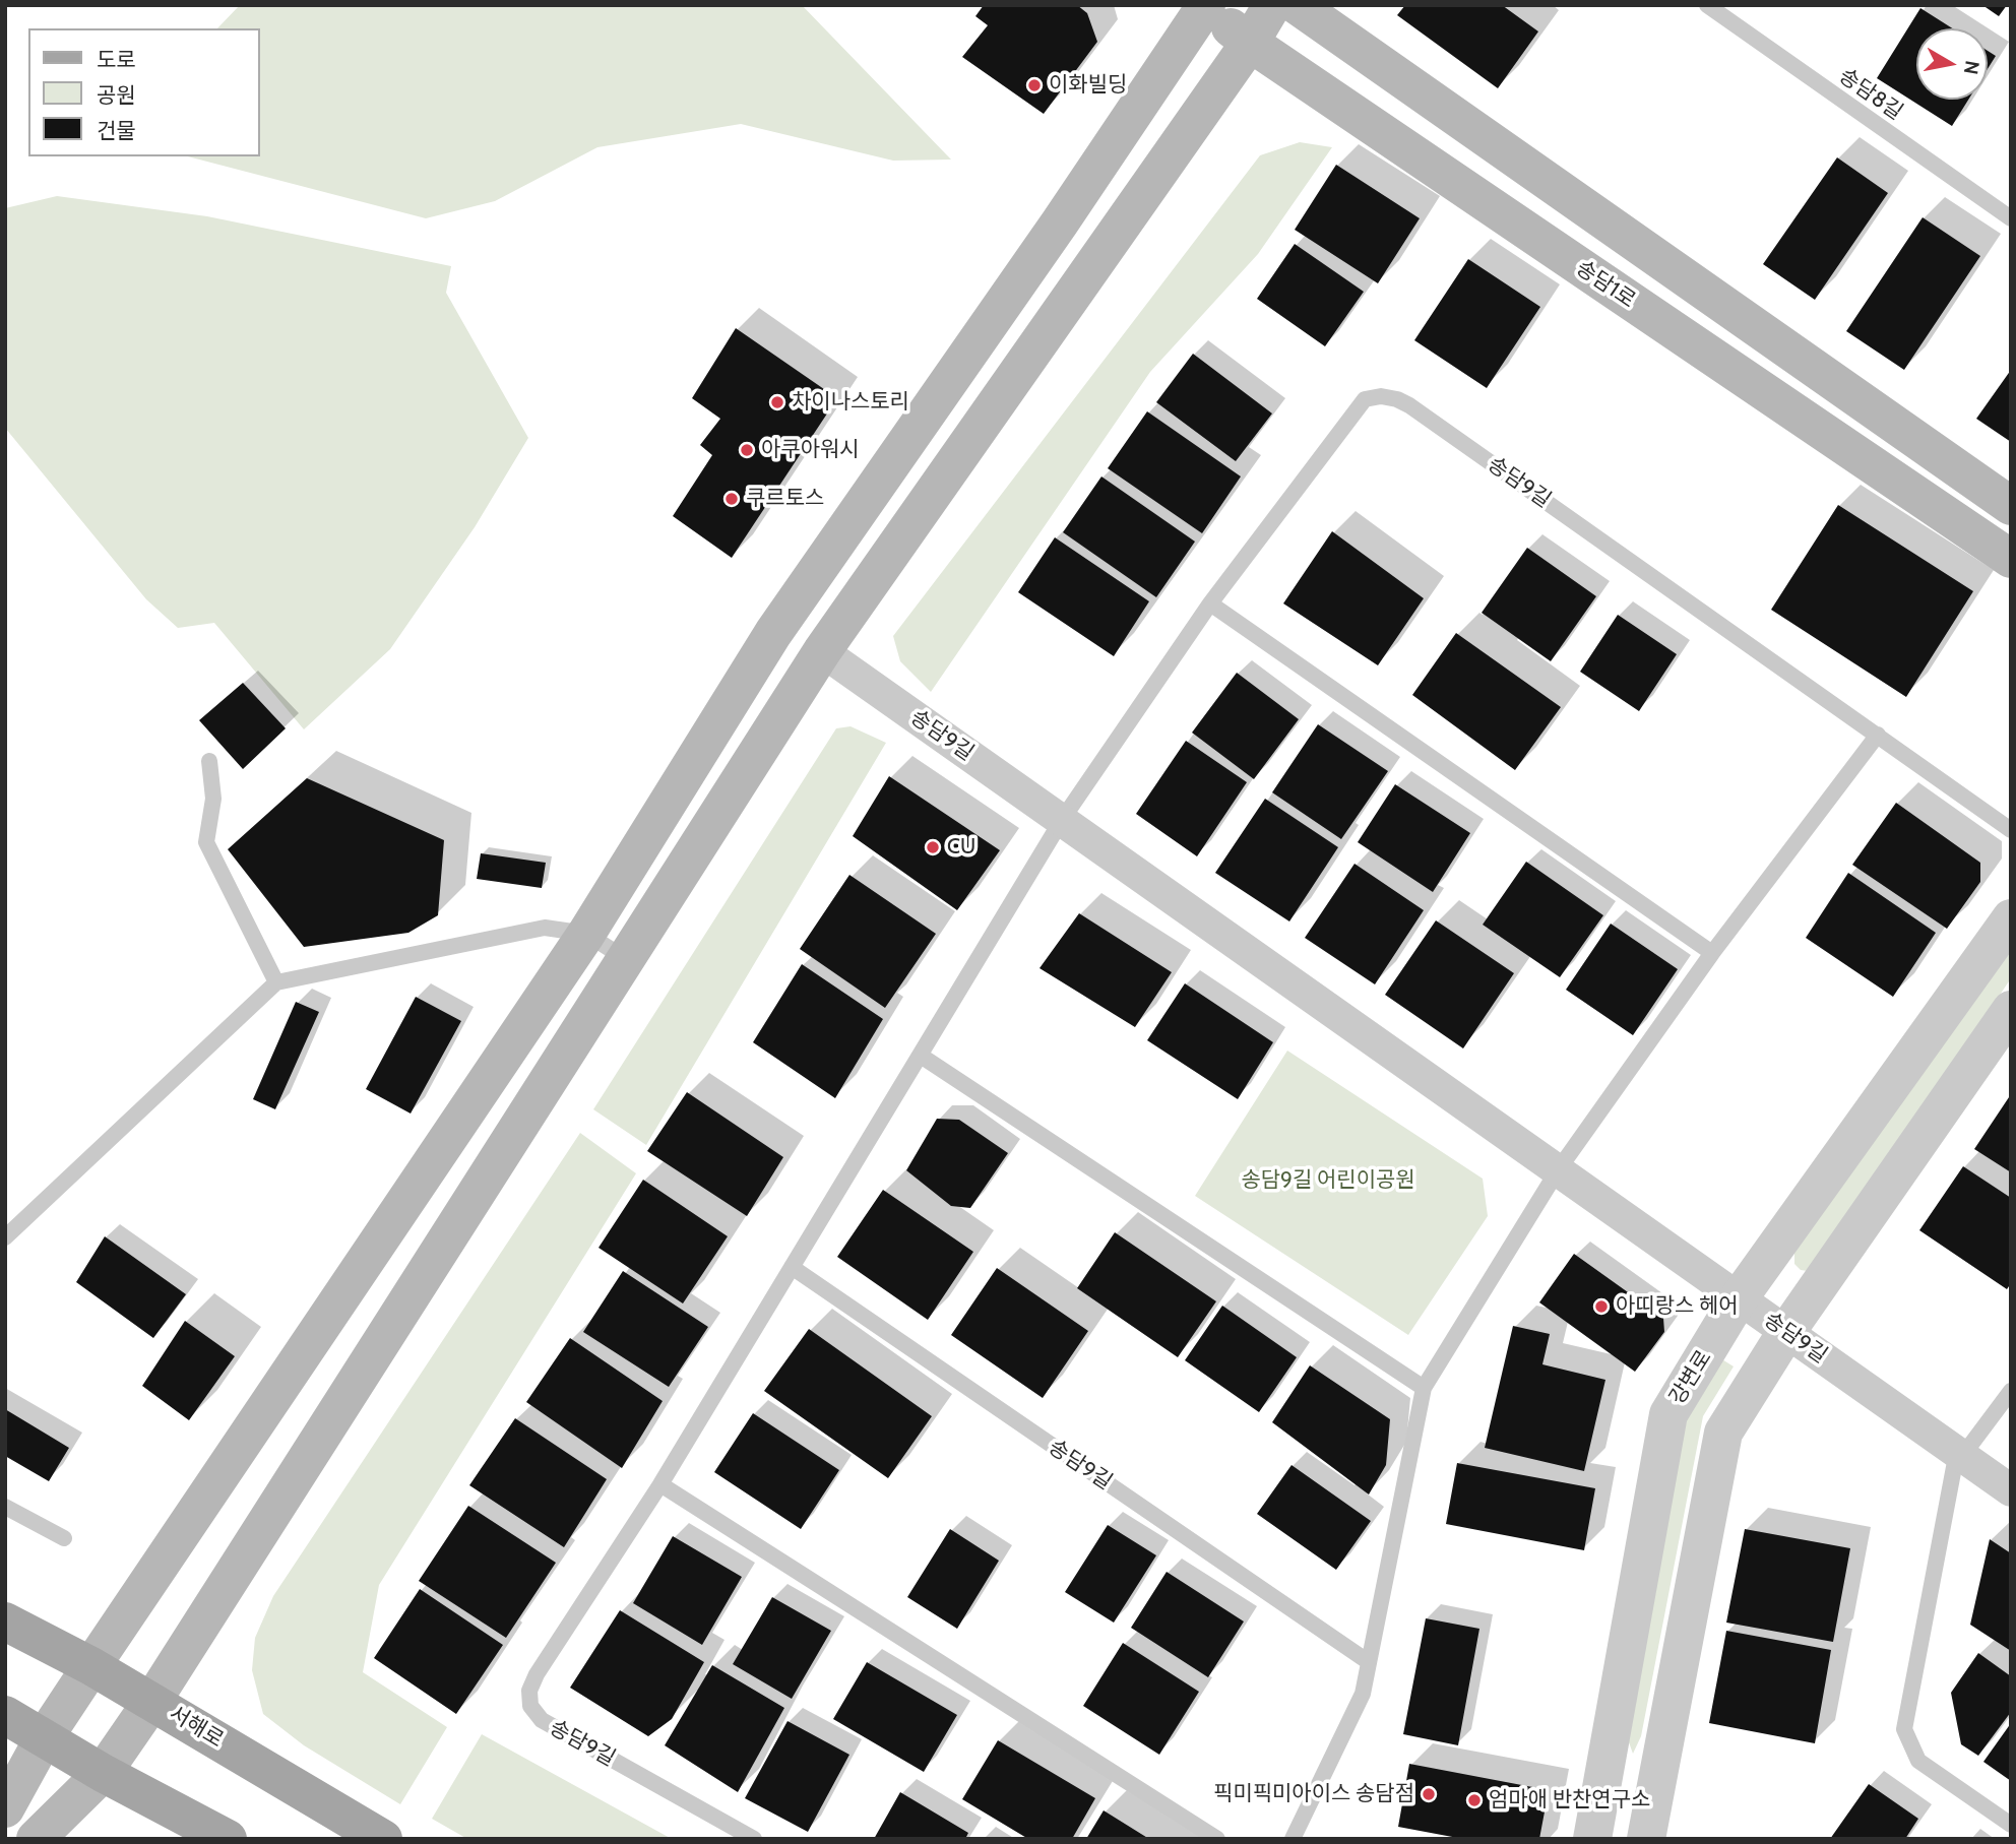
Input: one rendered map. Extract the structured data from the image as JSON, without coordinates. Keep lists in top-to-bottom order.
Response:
{
  "streets": {
    "main road": ["송담1로", "서해로"],
    "street": ["송담9길", "강변로"],
    "lane": ["송담8길"]
  },
  "crossings": [
    ["송담9길", "강변로"]
  ],
  "parks": ["송담9길 어린이공원"],
  "places": [
    "이화빌딩",
    "차이나스토리",
    "아쿠아워시",
    "쿠르토스",
    "CU",
    "아띠랑스 헤어",
    "픽미픽미아이스 송담점",
    "엄마애 반찬연구소"
  ],
  "legend": ["도로", "공원", "건물"],
  "north": "right"
}
